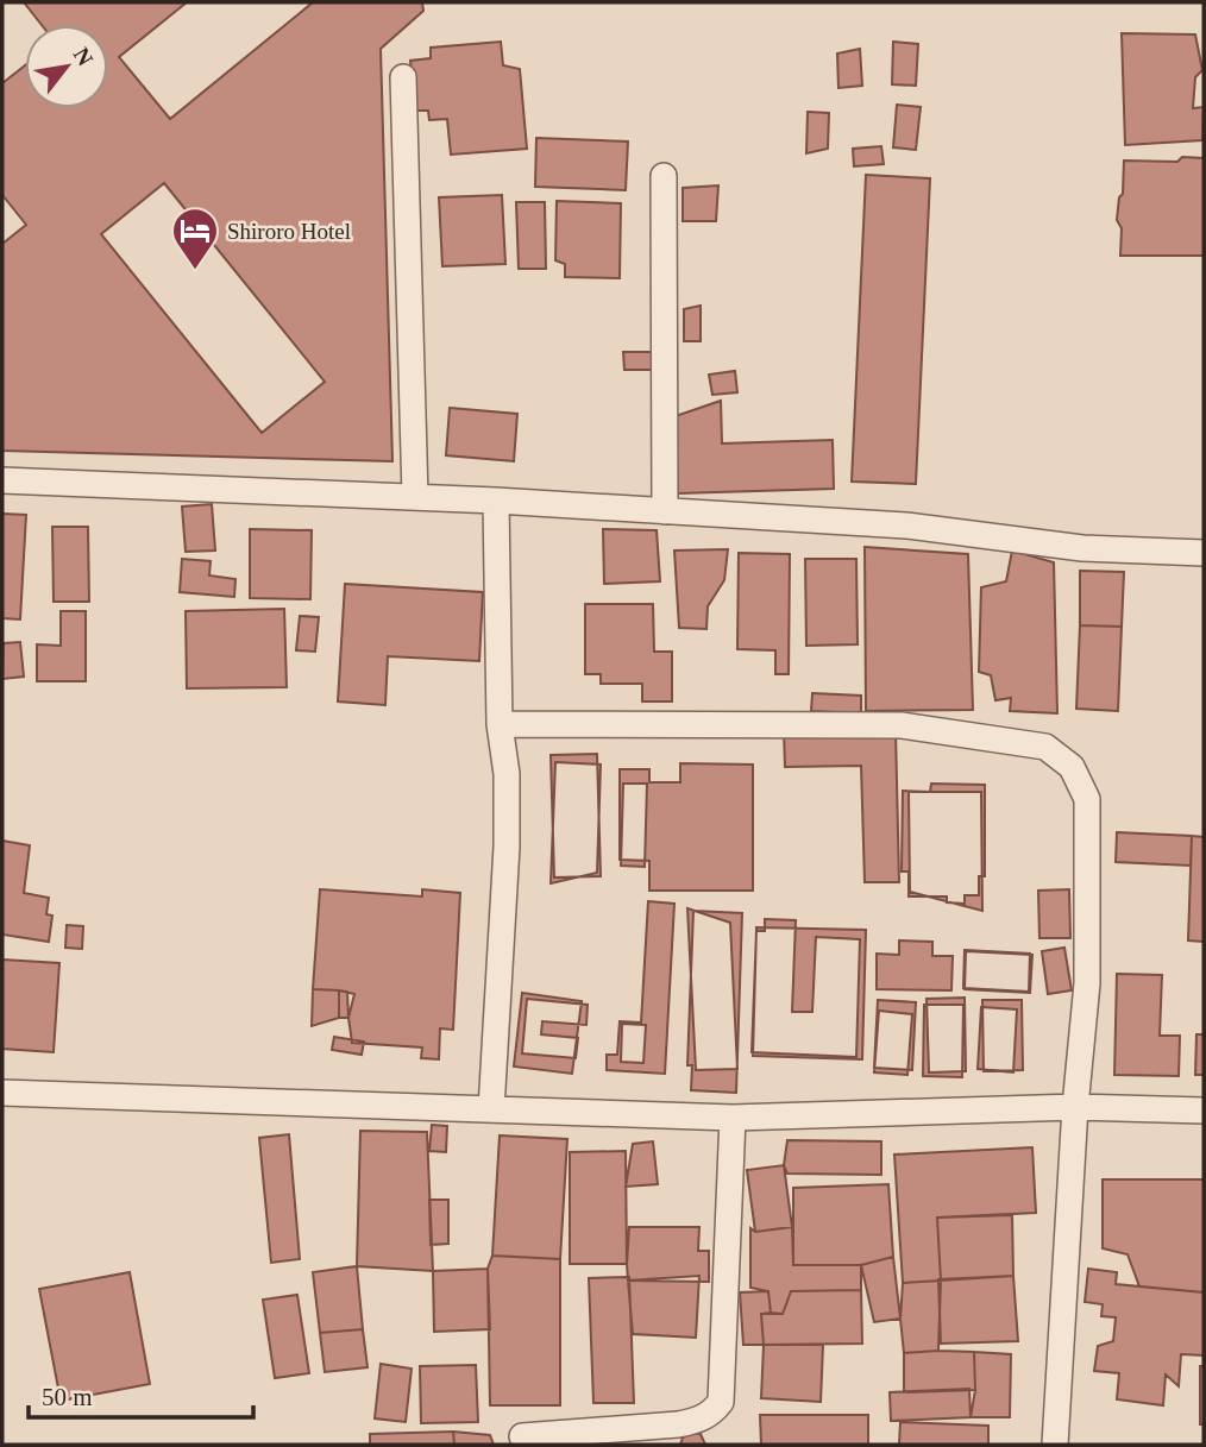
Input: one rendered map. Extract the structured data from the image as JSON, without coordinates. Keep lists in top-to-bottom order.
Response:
{
  "places": {
    "hotel": ["Shiroro Hotel"]
  },
  "scale_bar": "50 m",
  "north": "top right"
}
